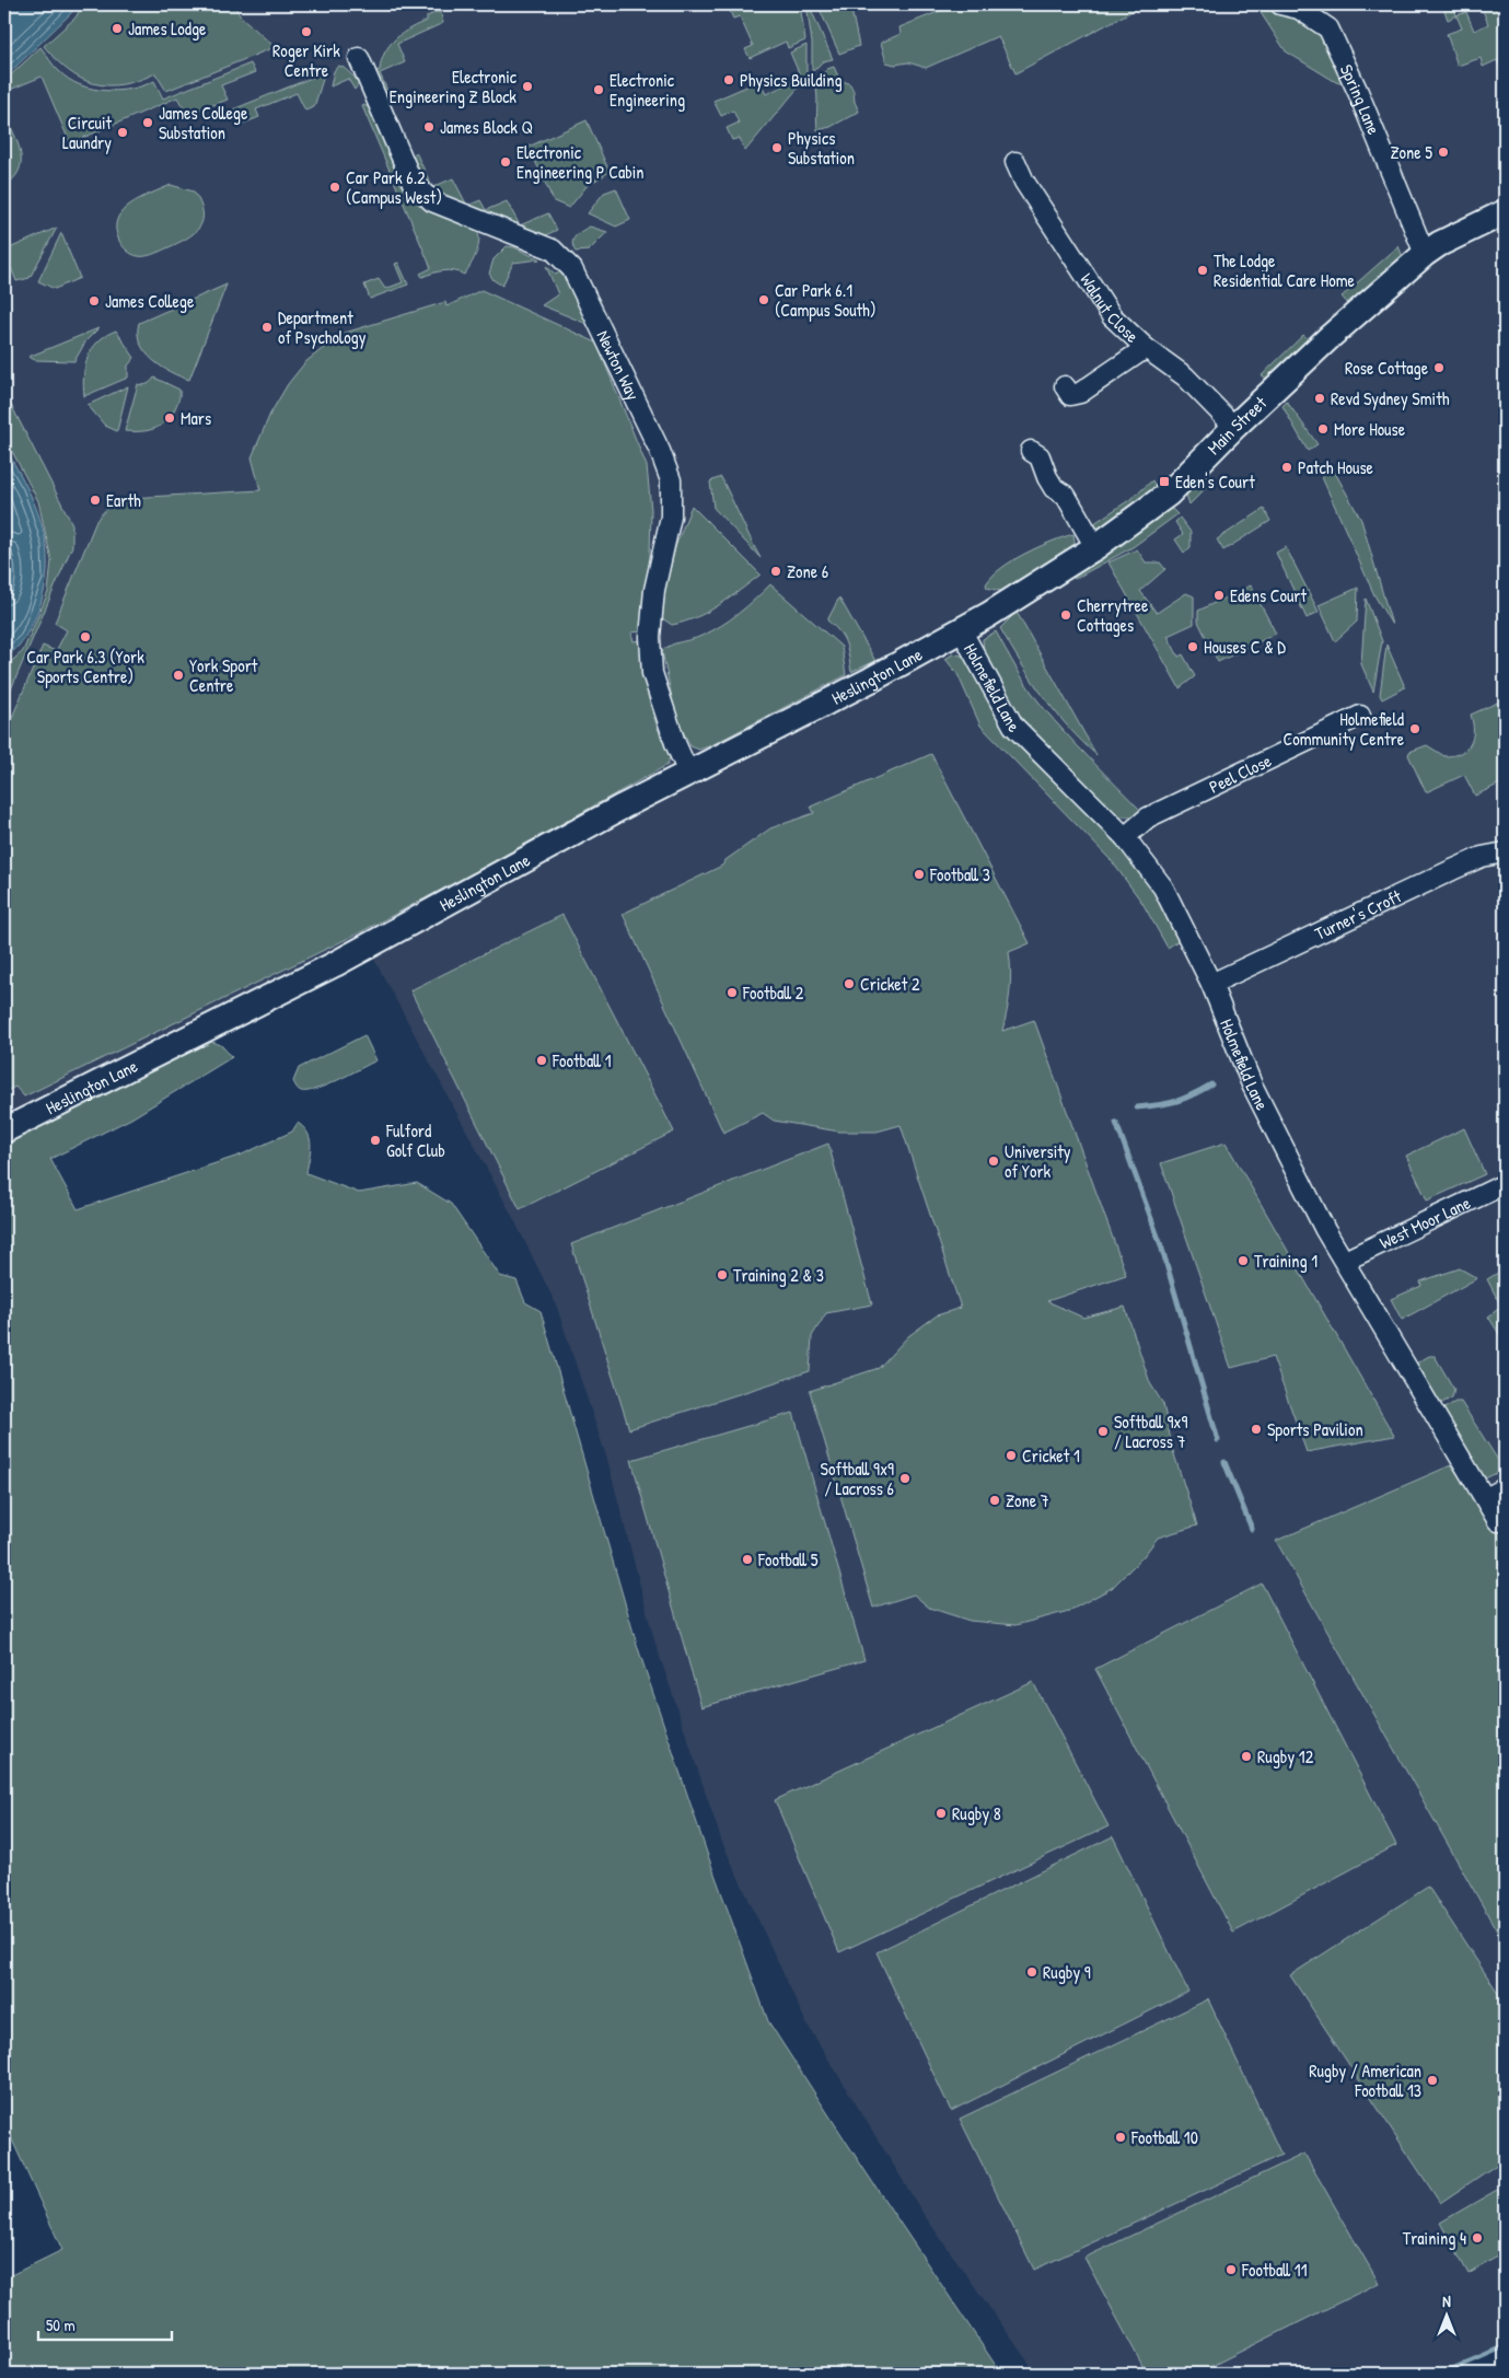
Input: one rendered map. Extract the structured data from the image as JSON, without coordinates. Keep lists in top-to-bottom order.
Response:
{
  "streets": {
    "street": [
      "Spring Lane",
      "Walnut Close",
      "Newton Way",
      "Main Street",
      "Heslington Lane",
      "Holmefield Lane",
      "Peel Close",
      "Turner's Croft",
      "West Moor Lane"
    ]
  },
  "crossings": [
    ["Spring Lane", "Main Street"],
    ["Walnut Close", "Main Street"],
    ["Newton Way", "Heslington Lane"],
    ["Main Street", "Heslington Lane"],
    ["Main Street", "Holmefield Lane"],
    ["Heslington Lane", "Holmefield Lane"],
    ["Holmefield Lane", "Peel Close"],
    ["Holmefield Lane", "Turner's Croft"],
    ["Holmefield Lane", "West Moor Lane"]
  ],
  "places": {
    "other": [
      "James Lodge",
      "Roger Kirk Centre",
      "Physics Building",
      "Electronic Engineering Z Block",
      "Electronic Engineering",
      "James College Substation",
      "James Block Q",
      "Circuit Laundry",
      "Physics Substation",
      "Zone 5",
      "Electronic Engineering P Cabin",
      "Car Park 6.2 (Campus West)",
      "The Lodge Residential Care Home",
      "Car Park 6.1 (Campus South)",
      "James College",
      "Department of Psychology",
      "Rose Cottage",
      "Revd Sydney Smith",
      "Mars",
      "More House",
      "Patch House",
      "Earth",
      "Zone 6",
      "Edens Court",
      "Cherrytree Cottages",
      "Car Park 6.3 (York Sports Centre)",
      "Houses C & D",
      "York Sport Centre",
      "Holmefield Community Centre",
      "Football 3",
      "Cricket 2",
      "Football 2",
      "Football 1",
      "Fulford Golf Club",
      "University of York",
      "Training 1",
      "Training 2 & 3",
      "Sports Pavilion",
      "Softball 9x9 / Lacross 7",
      "Cricket 1",
      "Softball 9x9 / Lacross 6",
      "Zone 7",
      "Football 5",
      "Rugby 12",
      "Rugby 8",
      "Rugby 9",
      "Rugby / American Football 13",
      "Football 10",
      "Training 4",
      "Football 11"
    ],
    "transit": ["Eden's Court"]
  },
  "scale_bar": "50 m",
  "north": "top"
}
